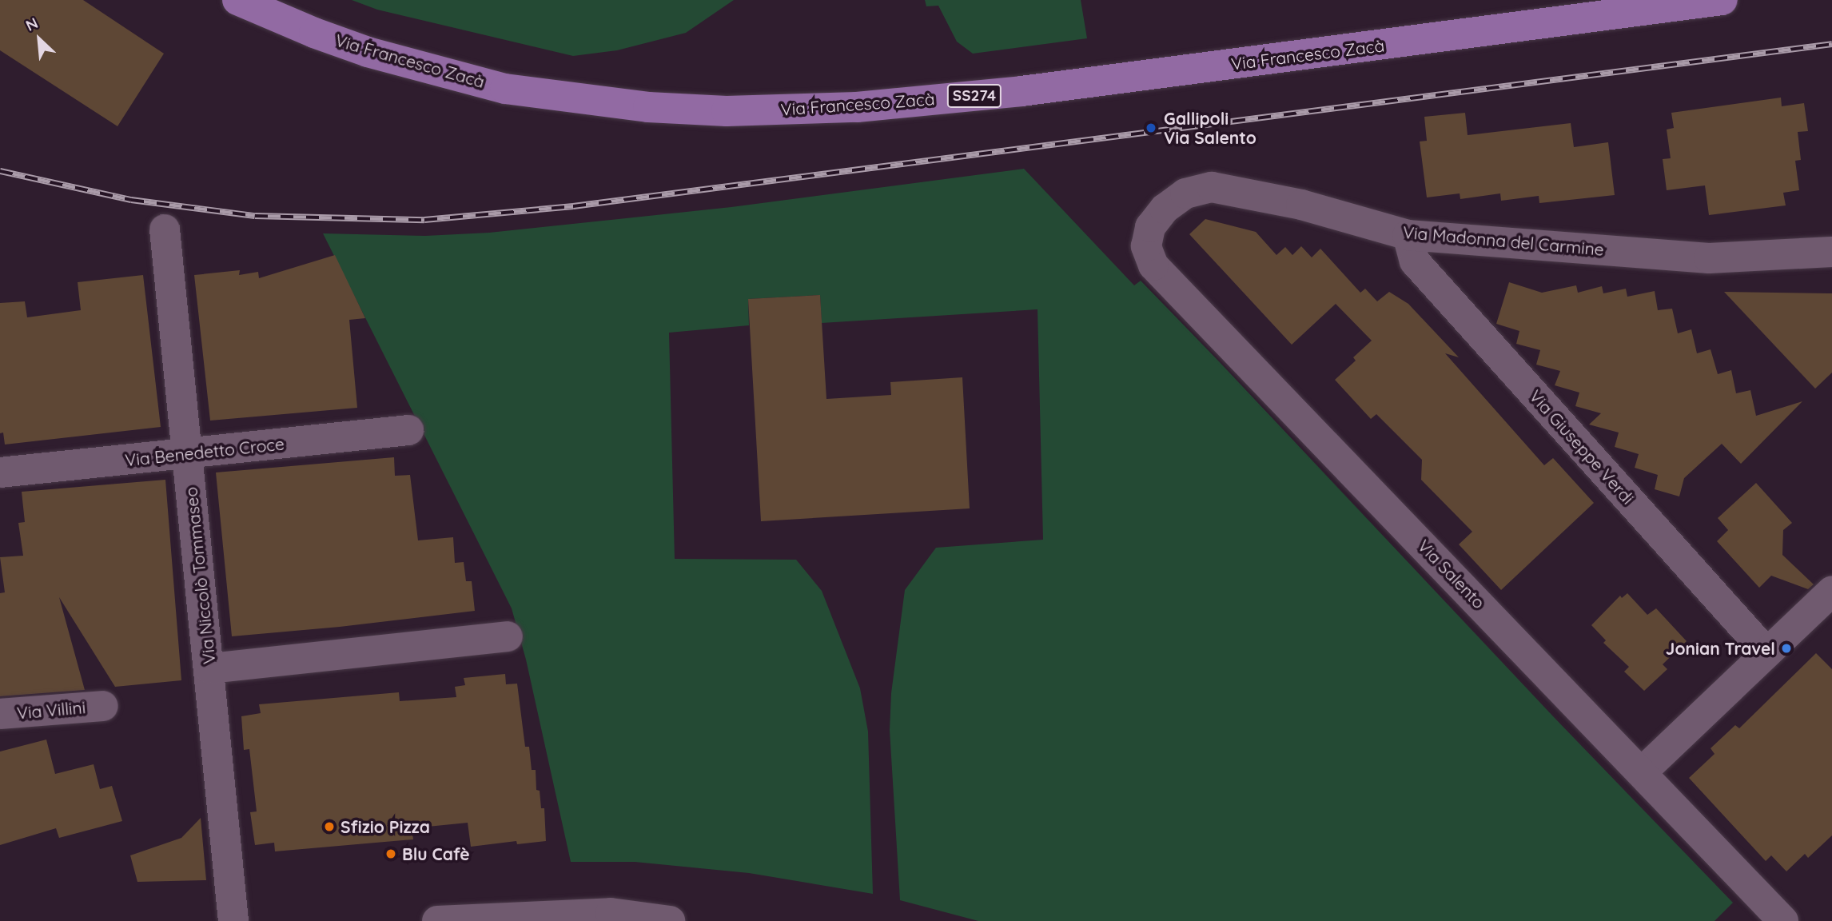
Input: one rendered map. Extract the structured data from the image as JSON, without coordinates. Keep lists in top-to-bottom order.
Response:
{
  "streets": {
    "main road": ["Via Francesco Zacà", "SS274"],
    "street": [
      "Via Madonna del Carmine",
      "Via Giuseppe Verdi",
      "Via Benedetto Croce",
      "Via Salento",
      "Via Niccolò Tommaseo",
      "Via Villini"
    ]
  },
  "crossings": [
    ["Via Madonna del Carmine", "Via Giuseppe Verdi"],
    ["Via Madonna del Carmine", "Via Salento"],
    ["Via Benedetto Croce", "Via Niccolò Tommaseo"]
  ],
  "places": [
    "Gallipoli Via Salento",
    "Jonian Travel",
    "Sfizio Pizza",
    "Blu Cafè"
  ],
  "north": "top left"
}
